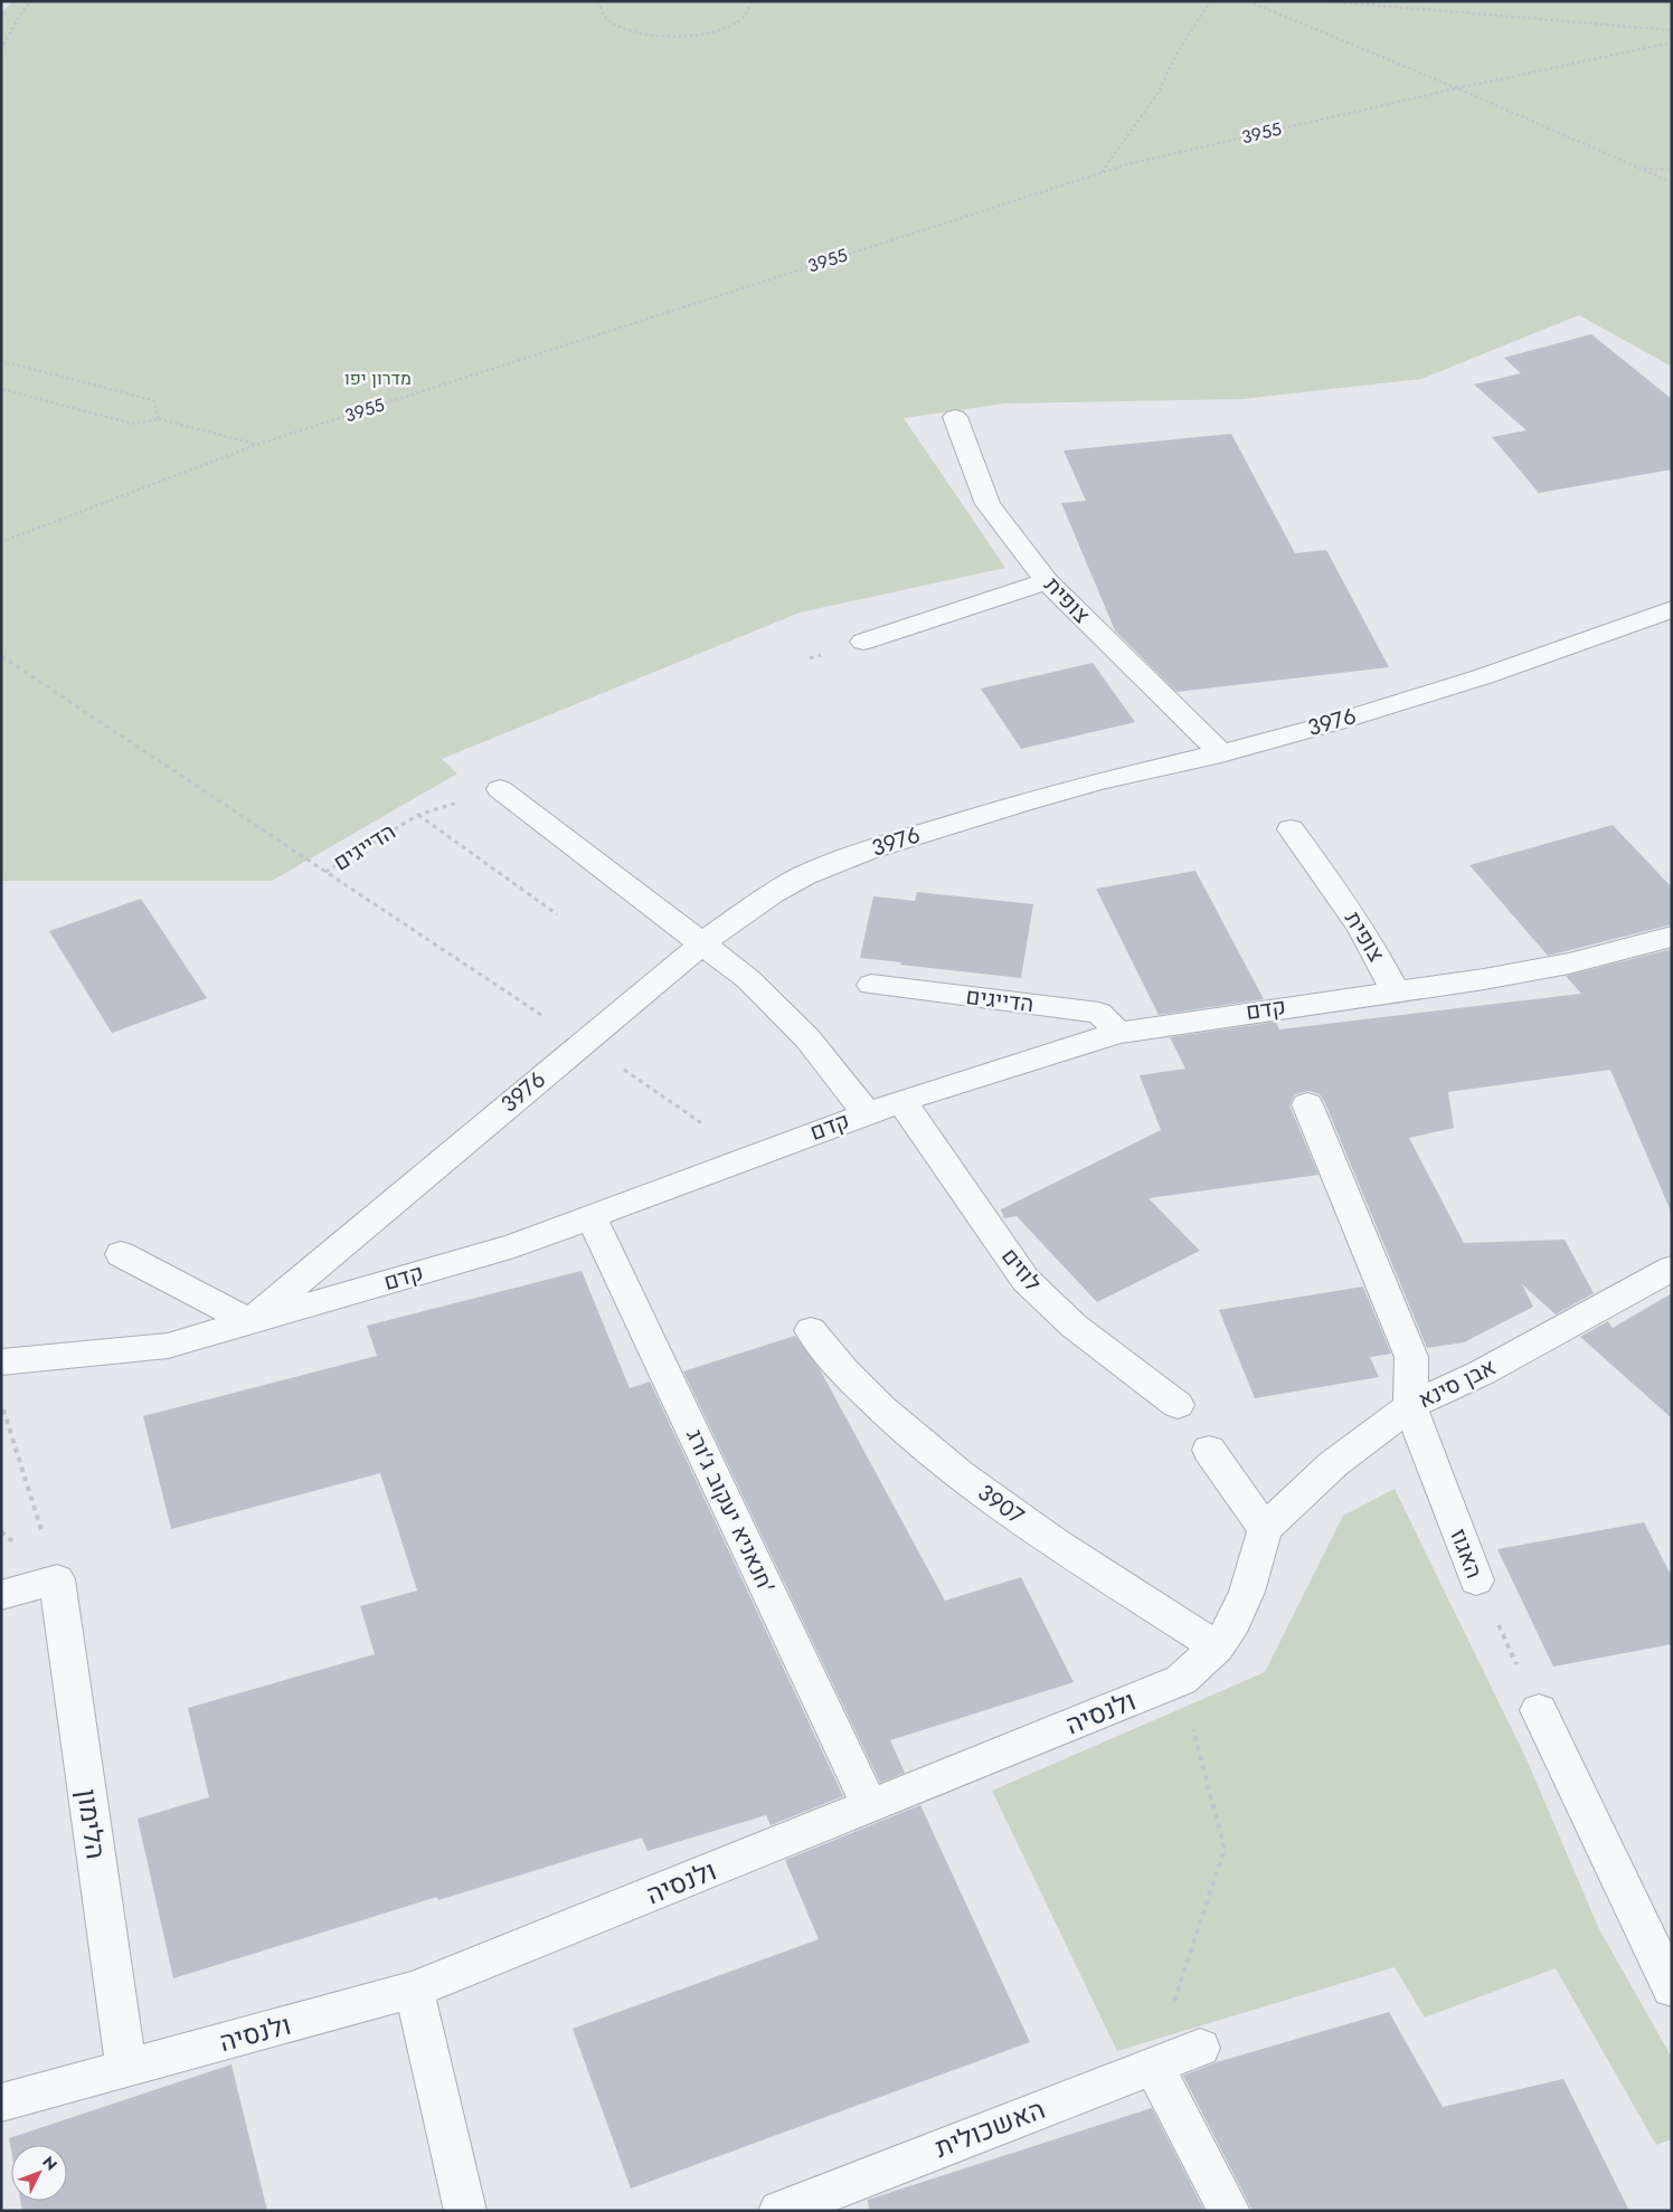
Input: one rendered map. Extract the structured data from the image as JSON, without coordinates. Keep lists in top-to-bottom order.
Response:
{
  "streets": {
    "street": [
      "צופית",
      "3976",
      "הדייגים",
      "קדם",
      "לוזים",
      "אבן סינא",
      "3907",
      "חנאניא יעקוב ג'ורג'",
      "האגוז",
      "ולנסיה",
      "הלימון",
      "האשכולית"
    ],
    "path": ["3955"]
  },
  "crossings": [
    ["צופית", "3976"],
    ["צופית", "קדם"],
    ["3976", "קדם"],
    ["הדייגים", "קדם"],
    ["קדם", "לוזים"],
    ["קדם", "חנאניא יעקוב ג'ורג'"],
    ["אבן סינא", "האגוז"],
    ["אבן סינא", "ולנסיה"],
    ["3907", "ולנסיה"],
    ["חנאניא יעקוב ג'ורג'", "ולנסיה"],
    ["ולנסיה", "הלימון"]
  ],
  "parks": ["מדרון יפו"],
  "north": "top right"
}
